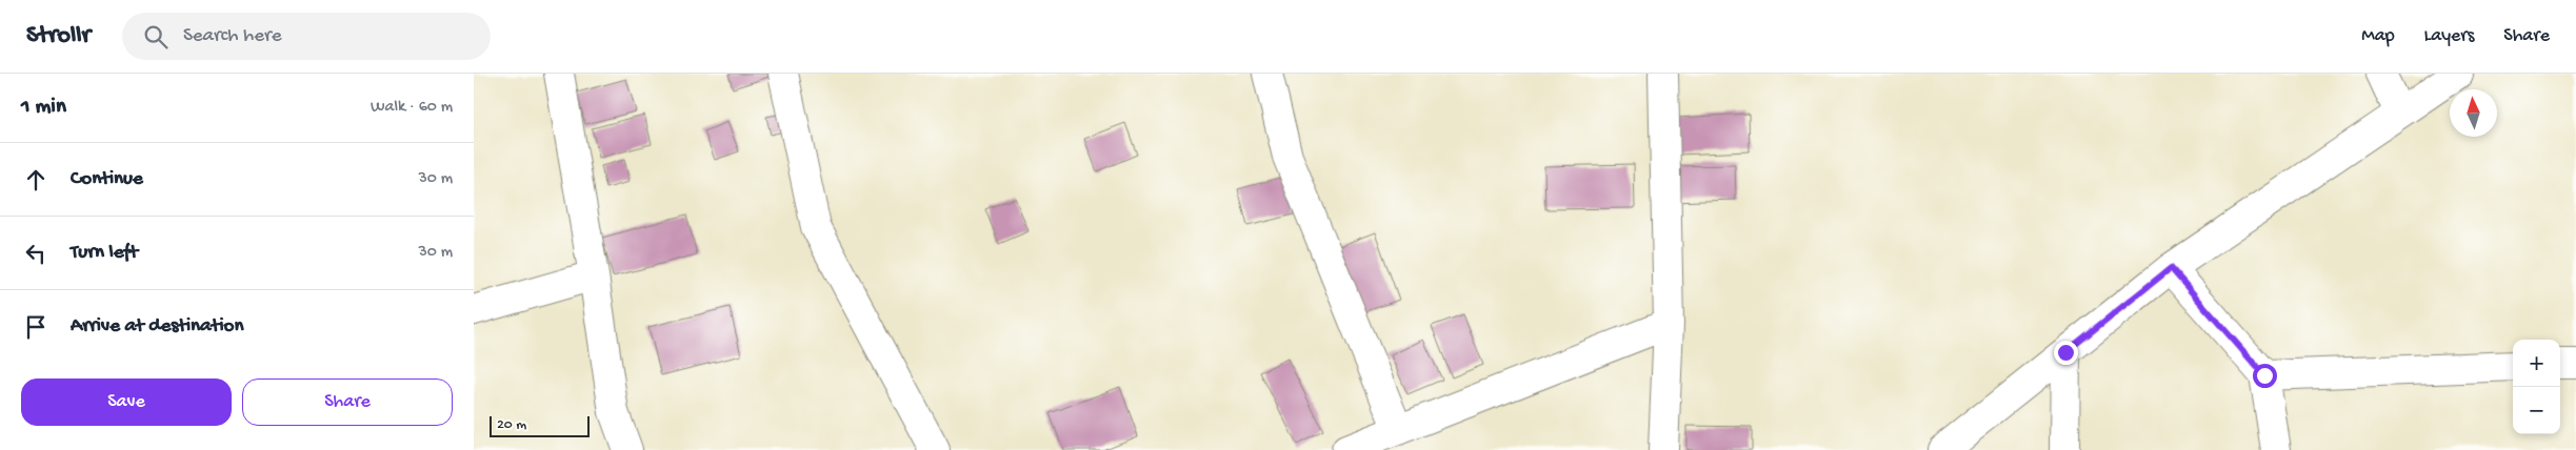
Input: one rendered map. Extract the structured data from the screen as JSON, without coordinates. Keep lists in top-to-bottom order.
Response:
{
  "scale_bar": "20 m",
  "north": "top",
  "page": {
    "header": "Strollr",
    "search": "Search here",
    "nav": ["Map", "Layers", "Share"],
    "heading": ["1 min", "Walk · 60 m"],
    "list": [
      ["Continue", "30 m"],
      ["Turn left", "30 m"],
      "Arrive at destination"
    ],
    "map_buttons": ["+", "−"],
    "buttons": ["Save", "Share"],
    "scale": "20 m"
  }
}
